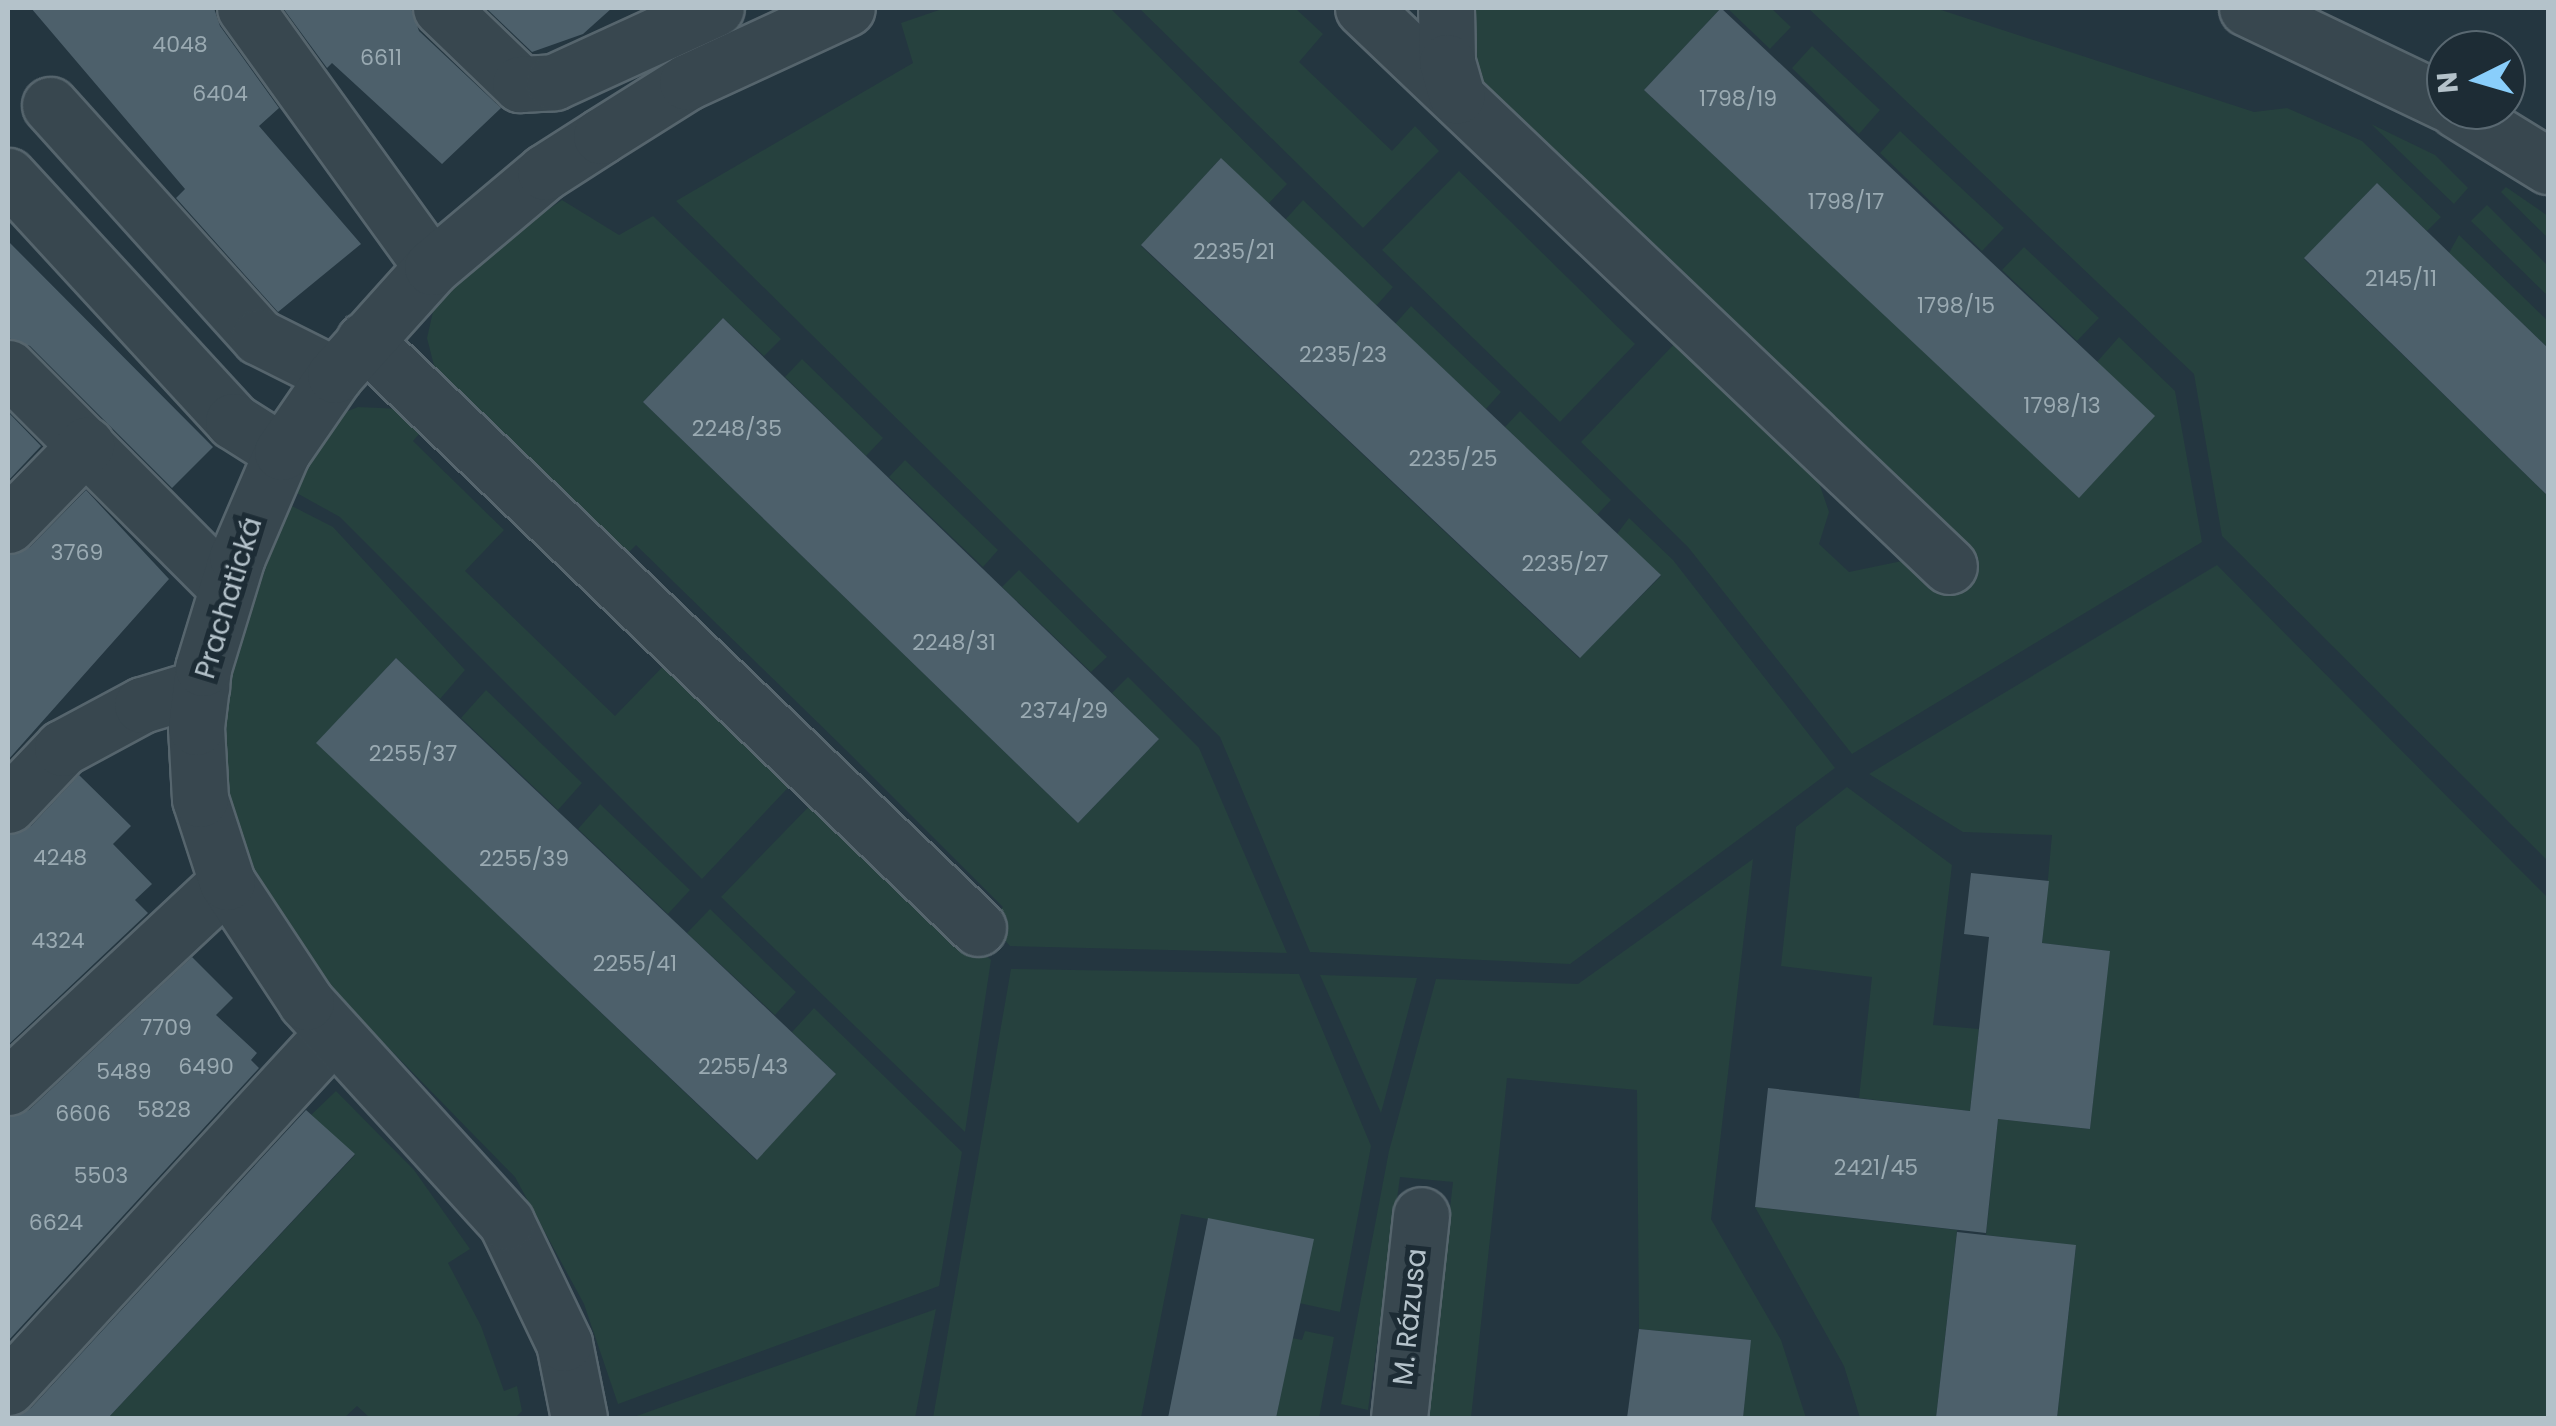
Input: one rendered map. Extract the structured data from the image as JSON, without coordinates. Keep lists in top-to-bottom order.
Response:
{
  "streets": {
    "street": ["Prachatická", "M. Rázusa"]
  },
  "house_numbers": [
    "4048",
    "6611",
    "6404",
    "1798/19",
    "1798/17",
    "2235/21",
    "2145/11",
    "1798/15",
    "2235/23",
    "1798/13",
    "2248/35",
    "2235/25",
    "3769",
    "2235/27",
    "2248/31",
    "2374/29",
    "2255/37",
    "4248",
    "2255/39",
    "4324",
    "2255/41",
    "7709",
    "6490",
    "2255/43",
    "5489",
    "5828",
    "6606",
    "2421/45",
    "5503",
    "6624"
  ],
  "north": "left"
}
